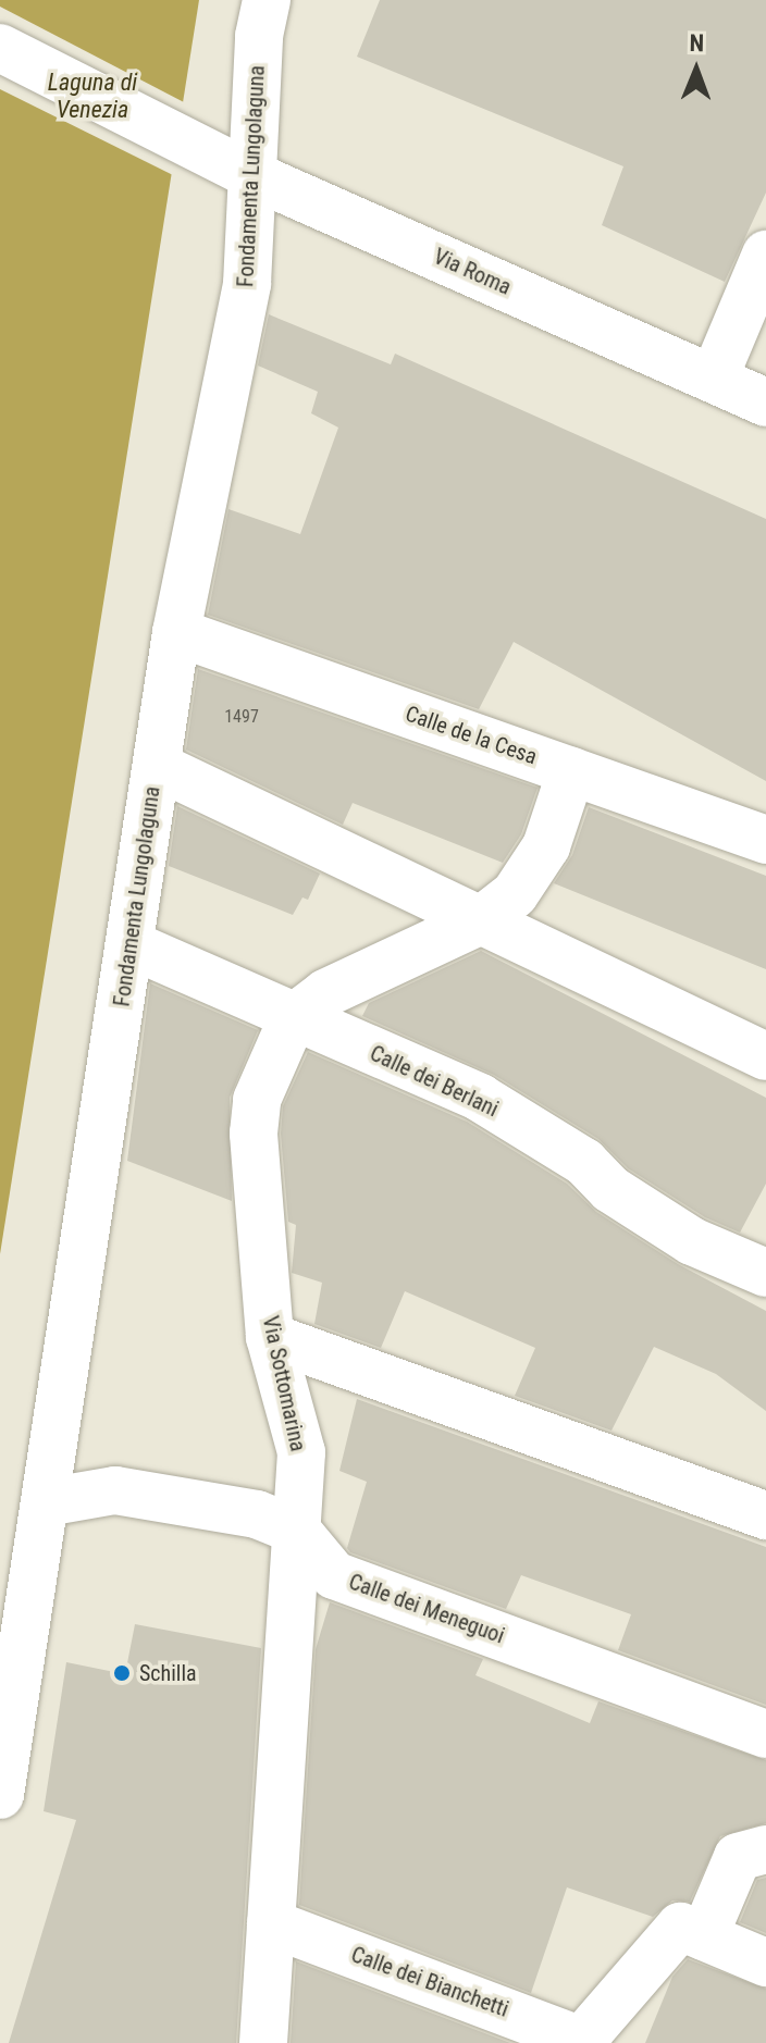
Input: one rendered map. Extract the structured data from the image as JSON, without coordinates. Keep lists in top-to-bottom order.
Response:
{
  "streets": {
    "street": [
      "Fondamenta Lungolaguna",
      "Via Roma",
      "Calle de la Cesa",
      "Calle dei Berlani",
      "Via Sottomarina",
      "Calle dei Meneguoi",
      "Calle dei Bianchetti"
    ]
  },
  "crossings": [
    ["Fondamenta Lungolaguna", "Via Roma"],
    ["Fondamenta Lungolaguna", "Calle de la Cesa"],
    ["Fondamenta Lungolaguna", "Calle dei Berlani"],
    ["Fondamenta Lungolaguna", "Calle dei Meneguoi"],
    ["Calle de la Cesa", "Via Sottomarina"],
    ["Calle dei Berlani", "Via Sottomarina"],
    ["Via Sottomarina", "Calle dei Meneguoi"],
    ["Via Sottomarina", "Calle dei Bianchetti"]
  ],
  "water": ["Laguna di Venezia"],
  "places": ["Schilla"],
  "house_numbers": ["1497"],
  "north": "top"
}
